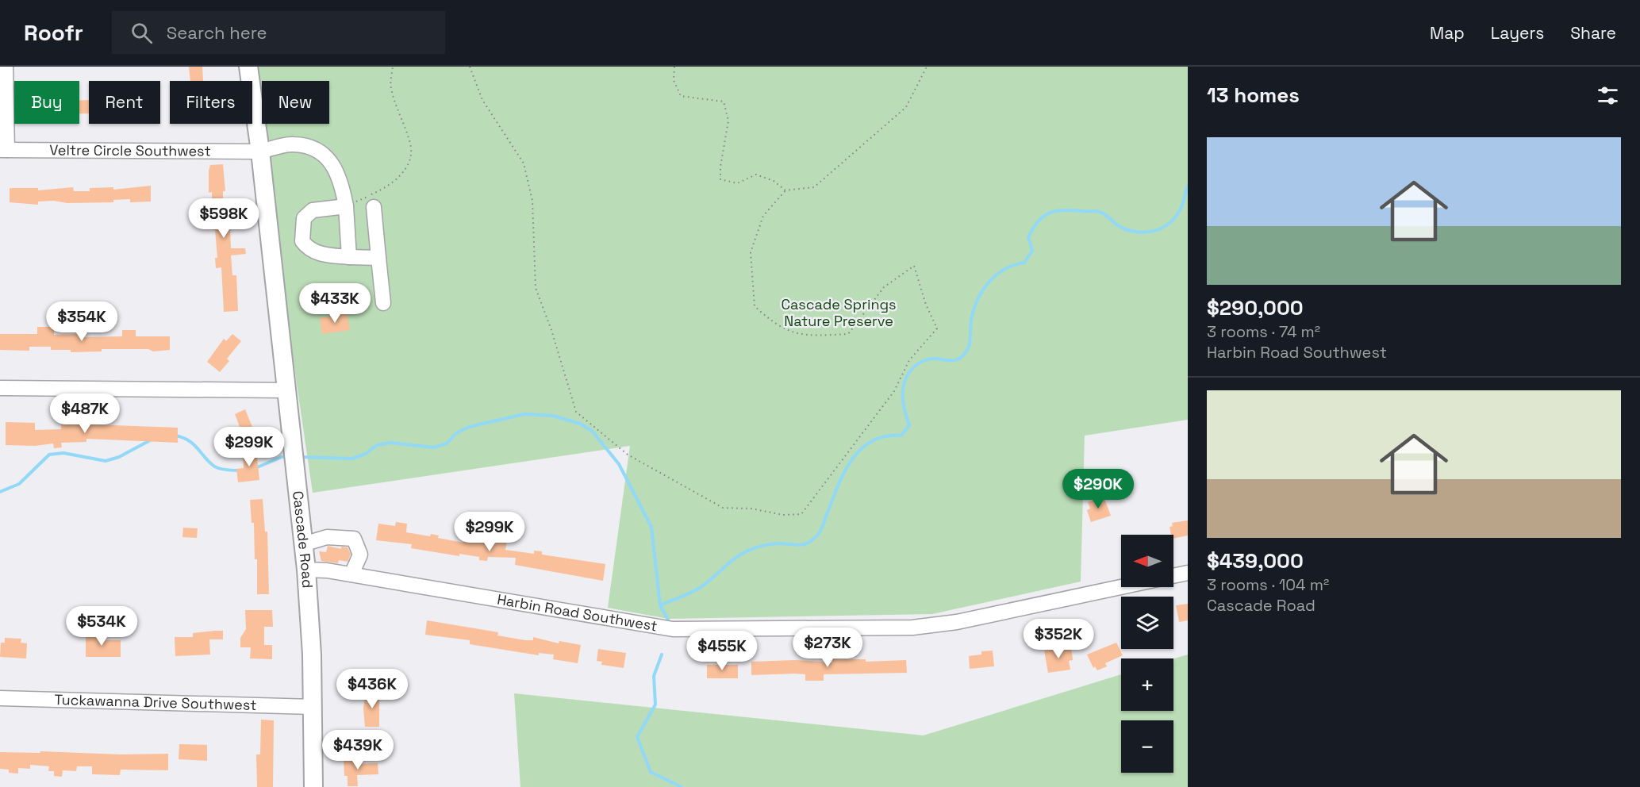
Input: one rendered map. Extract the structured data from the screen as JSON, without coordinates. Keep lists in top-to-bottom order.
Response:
{
  "streets": {
    "main road": ["Cascade Road"],
    "street": ["Veltre Circle Southwest", "Harbin Road Southwest", "Tuckawanna Drive Southwest"]
  },
  "crossings": [
    ["Veltre Circle Southwest", "Cascade Road"],
    ["Cascade Road", "Harbin Road Southwest"],
    ["Cascade Road", "Tuckawanna Drive Southwest"]
  ],
  "parks": ["Cascade Springs Nature Preserve"],
  "north": "left",
  "page": {
    "header": "Roofr",
    "search": "Search here",
    "nav": ["Map", "Layers", "Share"],
    "heading": "13 homes",
    "chip": [
      "Buy",
      "Rent",
      "Filters",
      "New"
    ],
    "list": [
      {
        "name": "$290,000",
        "note": "3 rooms · 74 m² · Harbin Road Southwest"
      },
      {
        "name": "$439,000",
        "note": "3 rooms · 104 m² · Cascade Road"
      }
    ],
    "price": [
      "$598K",
      "$433K",
      "$354K",
      "$487K",
      "$299K",
      "$290K",
      "$299K",
      "$534K",
      "$352K",
      "$273K",
      "$455K",
      "$436K",
      "$439K"
    ],
    "map_buttons": ["+", "−"]
  }
}
